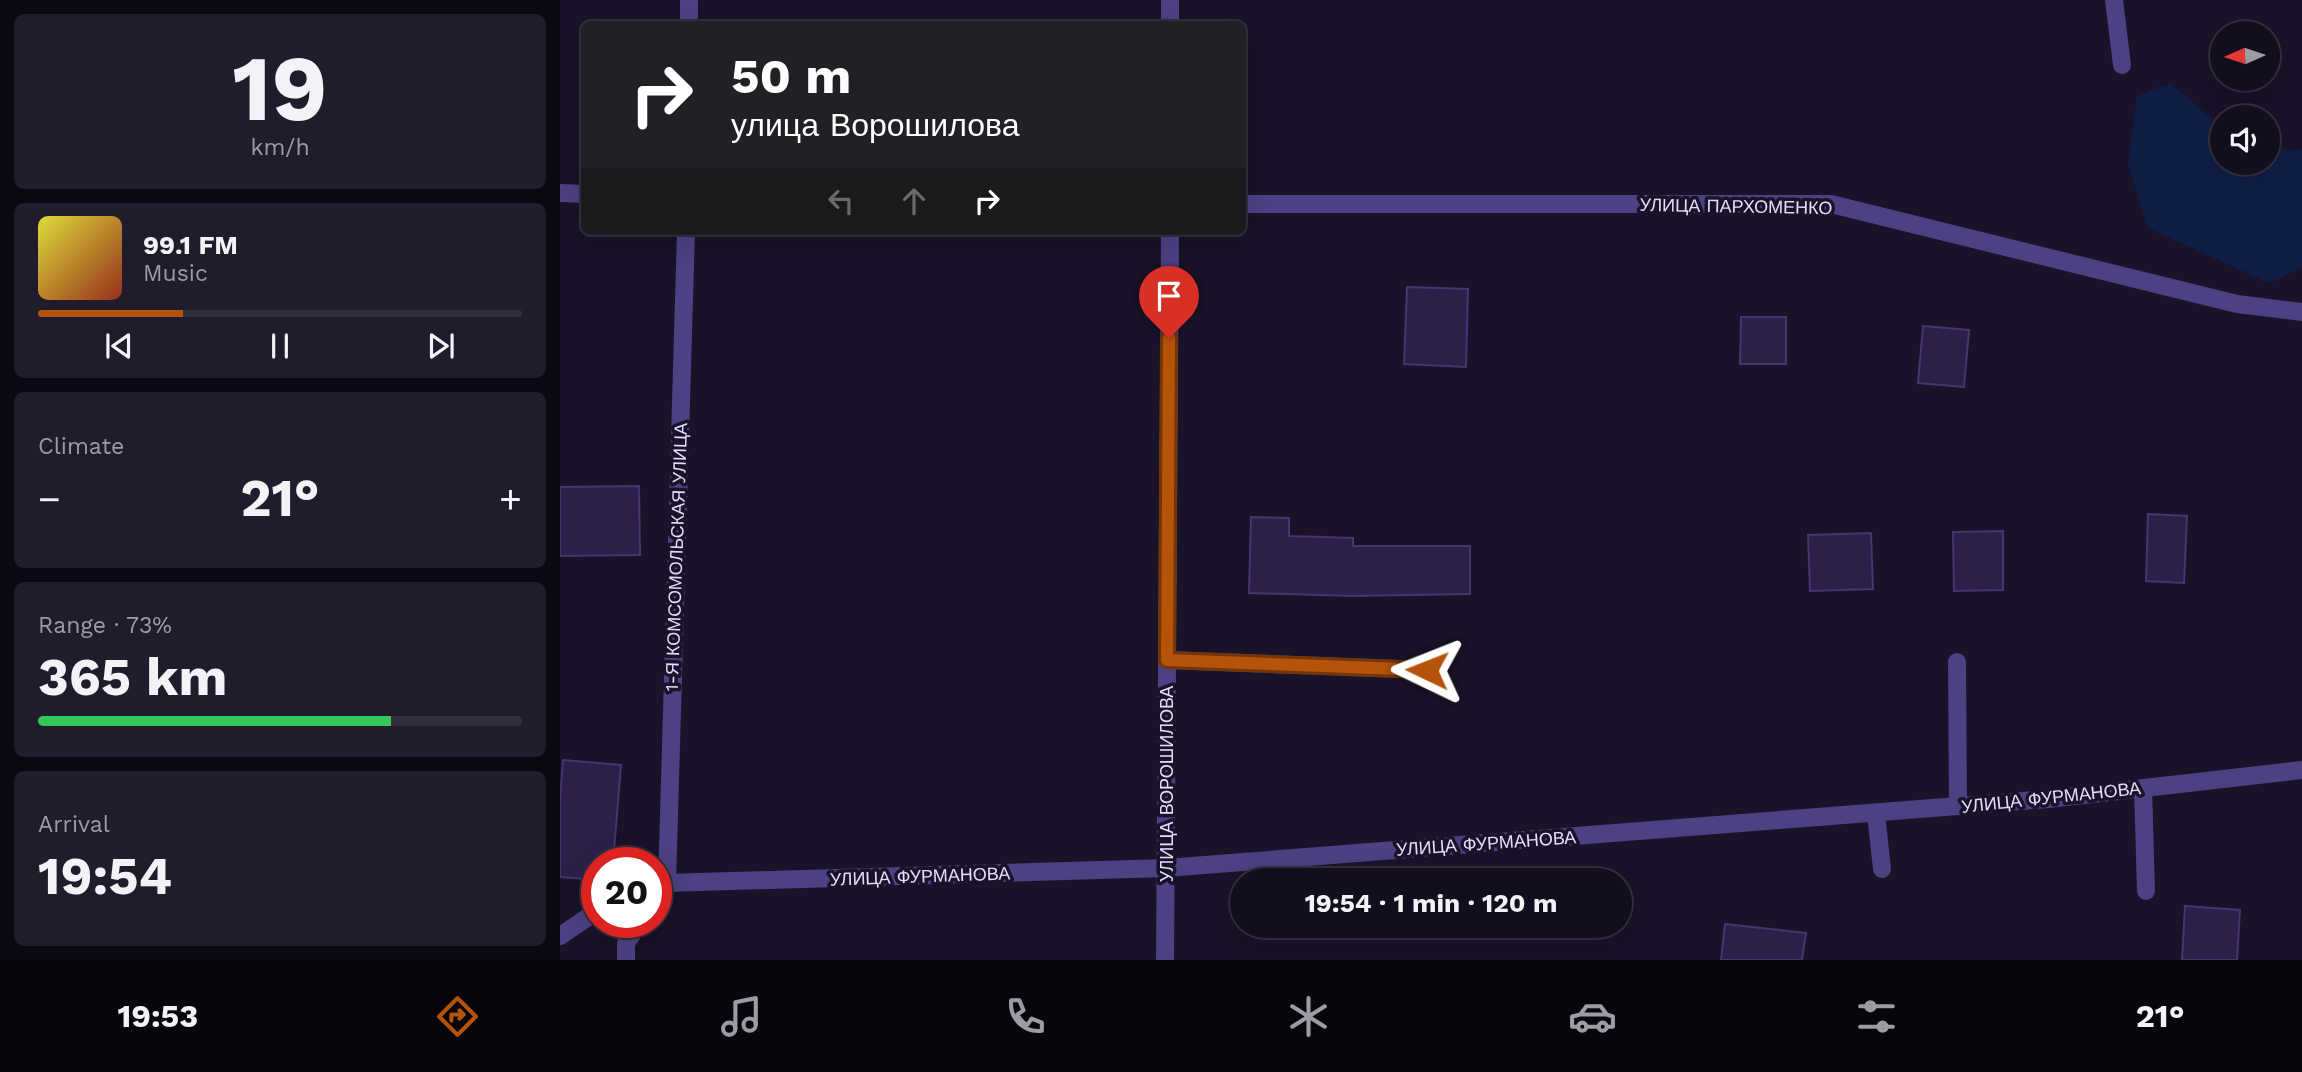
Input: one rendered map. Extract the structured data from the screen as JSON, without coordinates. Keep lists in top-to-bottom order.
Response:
{
  "streets": {
    "street": [
      "УЛИЦА ПАРХОМЕНКО",
      "1-Я КОМСОМОЛЬСКАЯ УЛИЦА",
      "УЛИЦА ВОРОШИЛОВА",
      "УЛИЦА ФУРМАНОВА"
    ]
  },
  "crossings": [
    ["УЛИЦА ВОРОШИЛОВА", "УЛИЦА ФУРМАНОВА"]
  ],
  "north": "left",
  "page": {
    "tile": [
      ["19", "km/h"],
      "Climate",
      ["Range · 73%", "365 km"],
      ["Arrival", "19:54"]
    ],
    "turn": ["50 m", "улица Ворошилова"],
    "song": ["99.1 FM", "Music"],
    "heat": ["−", "21°", "+"],
    "limit": "20",
    "trip": "19:54 · 1 min · 120 m",
    "tabs": ["19:53", "21°"]
  }
}
